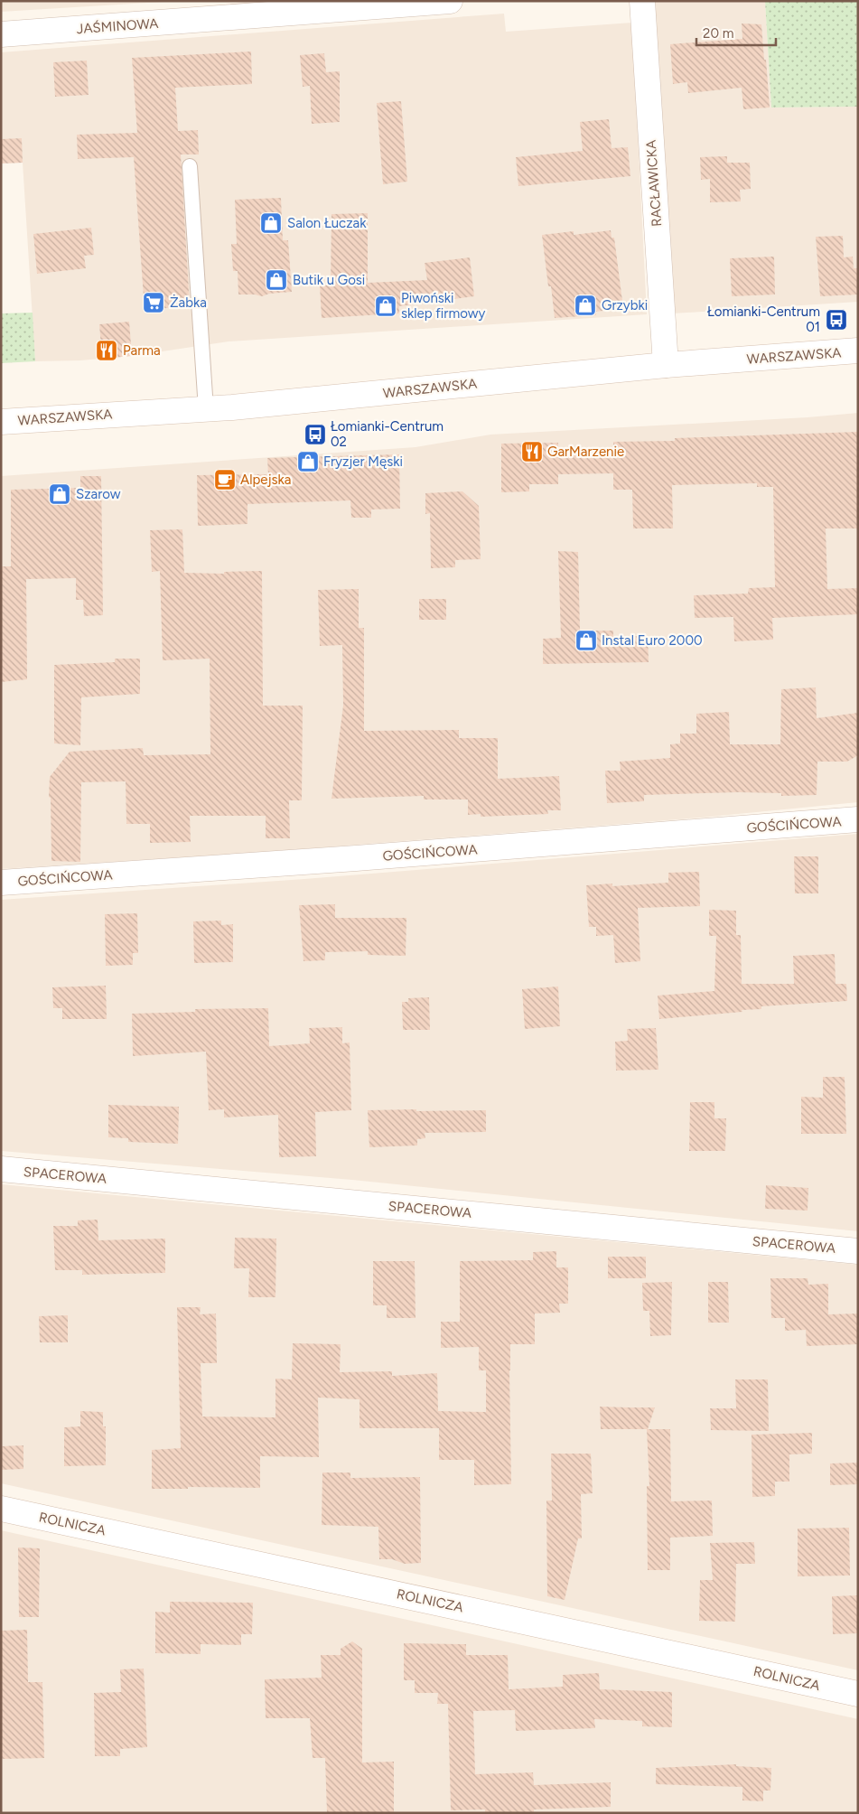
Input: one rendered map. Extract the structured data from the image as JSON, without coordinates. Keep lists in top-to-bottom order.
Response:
{
  "streets": {
    "street": [
      "JAŚMINOWA",
      "RACŁAWICKA",
      "WARSZAWSKA",
      "GOŚCIŃCOWA",
      "SPACEROWA",
      "ROLNICZA"
    ]
  },
  "crossings": [
    ["RACŁAWICKA", "WARSZAWSKA"]
  ],
  "places": {
    "shop": [
      "Salon Łuczak",
      "Butik u Gosi",
      "Grzybki",
      "Piwoński sklep firmowy",
      "Fryzjer Męski",
      "Szarow",
      "Instal Euro 2000"
    ],
    "supermarket": ["Żabka"],
    "bus stop": ["Łomianki-Centrum 01", "Łomianki-Centrum 02"],
    "restaurant": ["Parma", "GarMarzenie"],
    "cafe": ["Alpejska"]
  },
  "scale_bar": "20 m"
}
